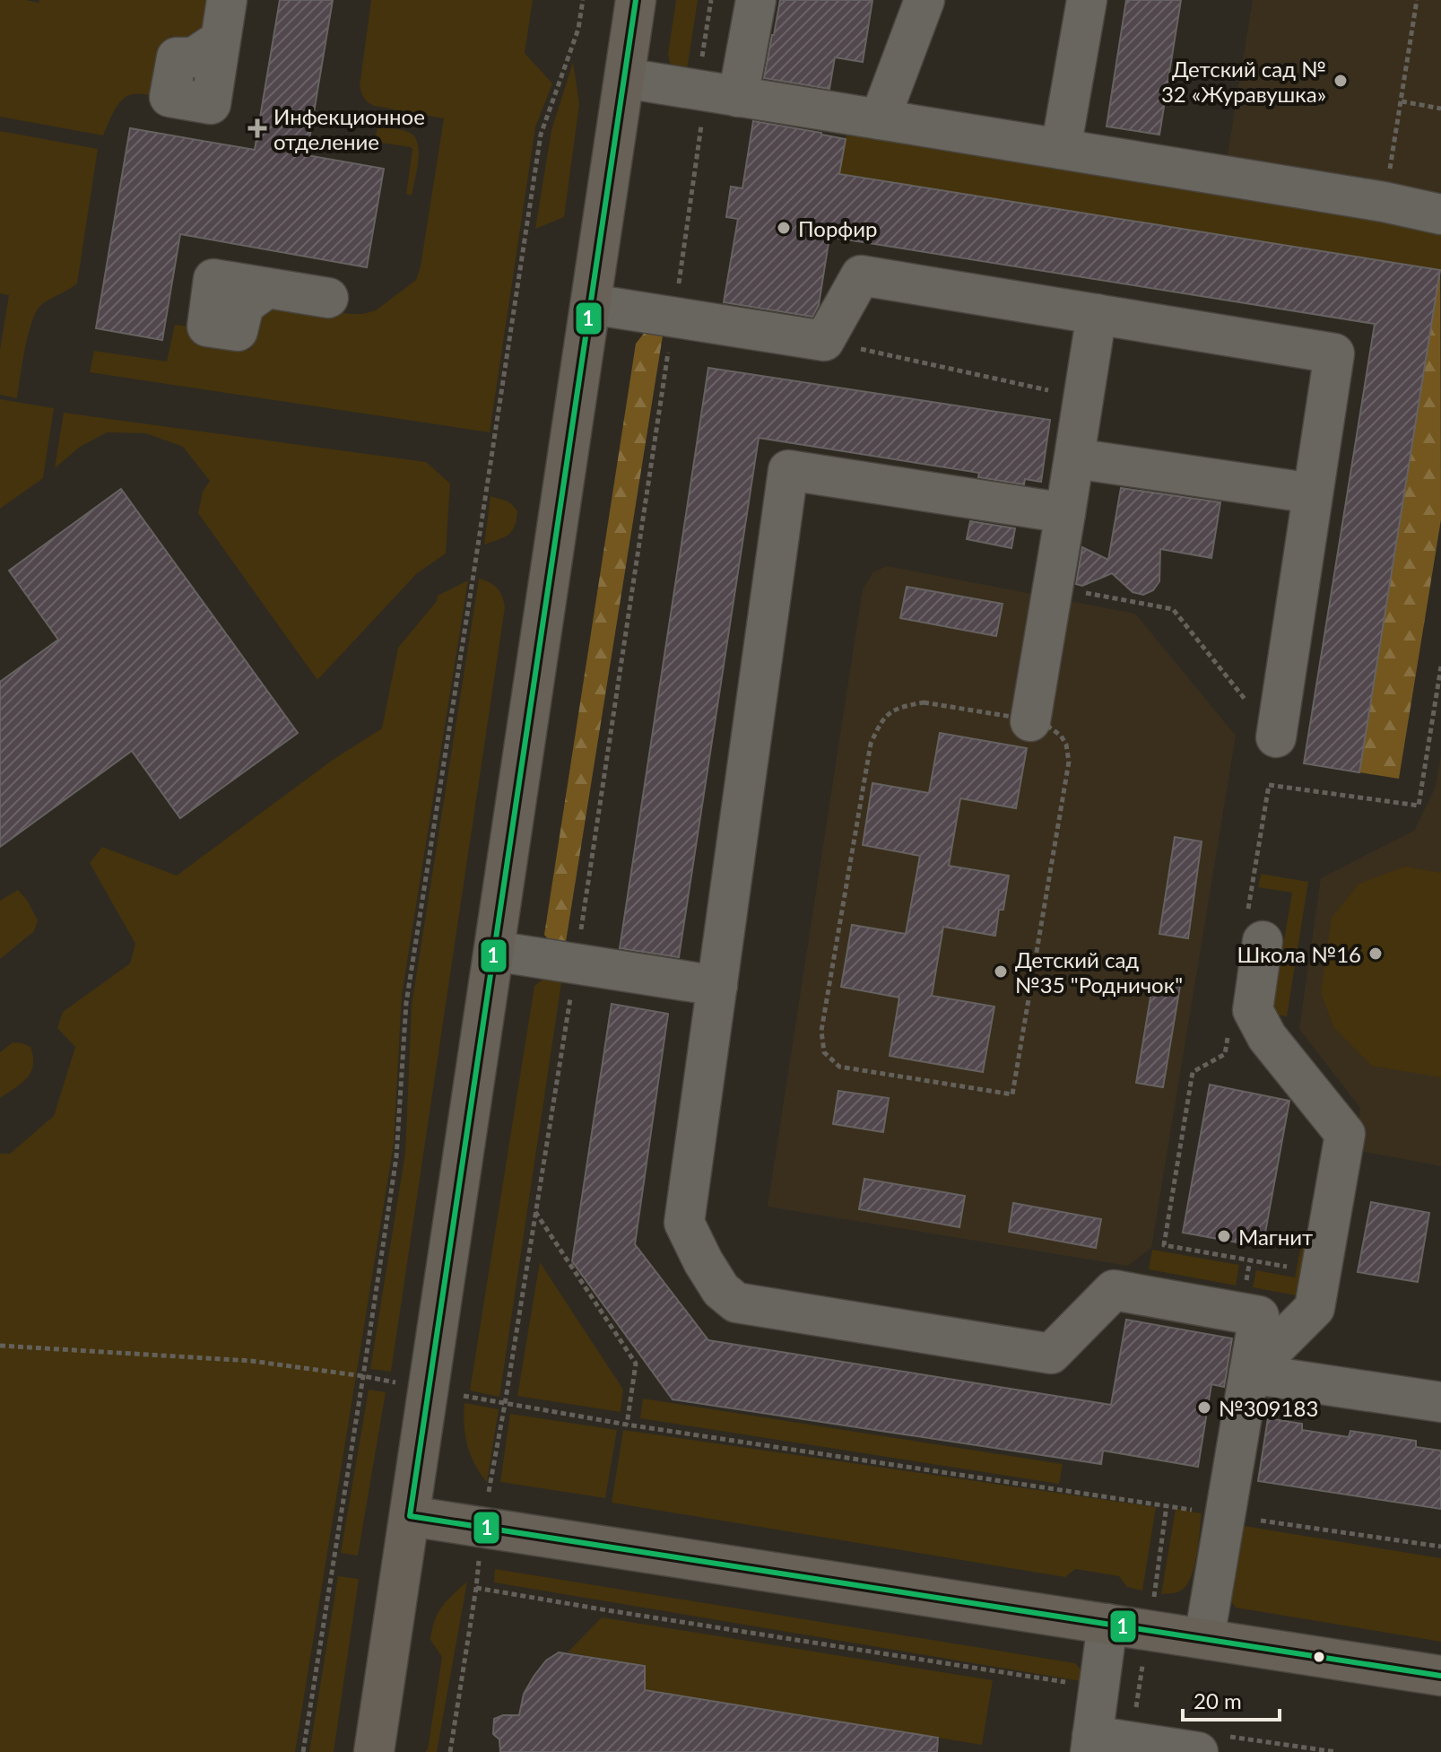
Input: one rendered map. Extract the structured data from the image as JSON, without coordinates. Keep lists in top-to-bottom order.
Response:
{
  "places": {
    "other": [
      "Детский сад № 32 «Журавушка»",
      "Порфир",
      "Школа №16",
      "Детский сад №35 \"Родничок\"",
      "Магнит",
      "№309183"
    ],
    "health": ["Инфекционное отделение"]
  },
  "lines": ["transit line 1"],
  "scale_bar": "20 m"
}
